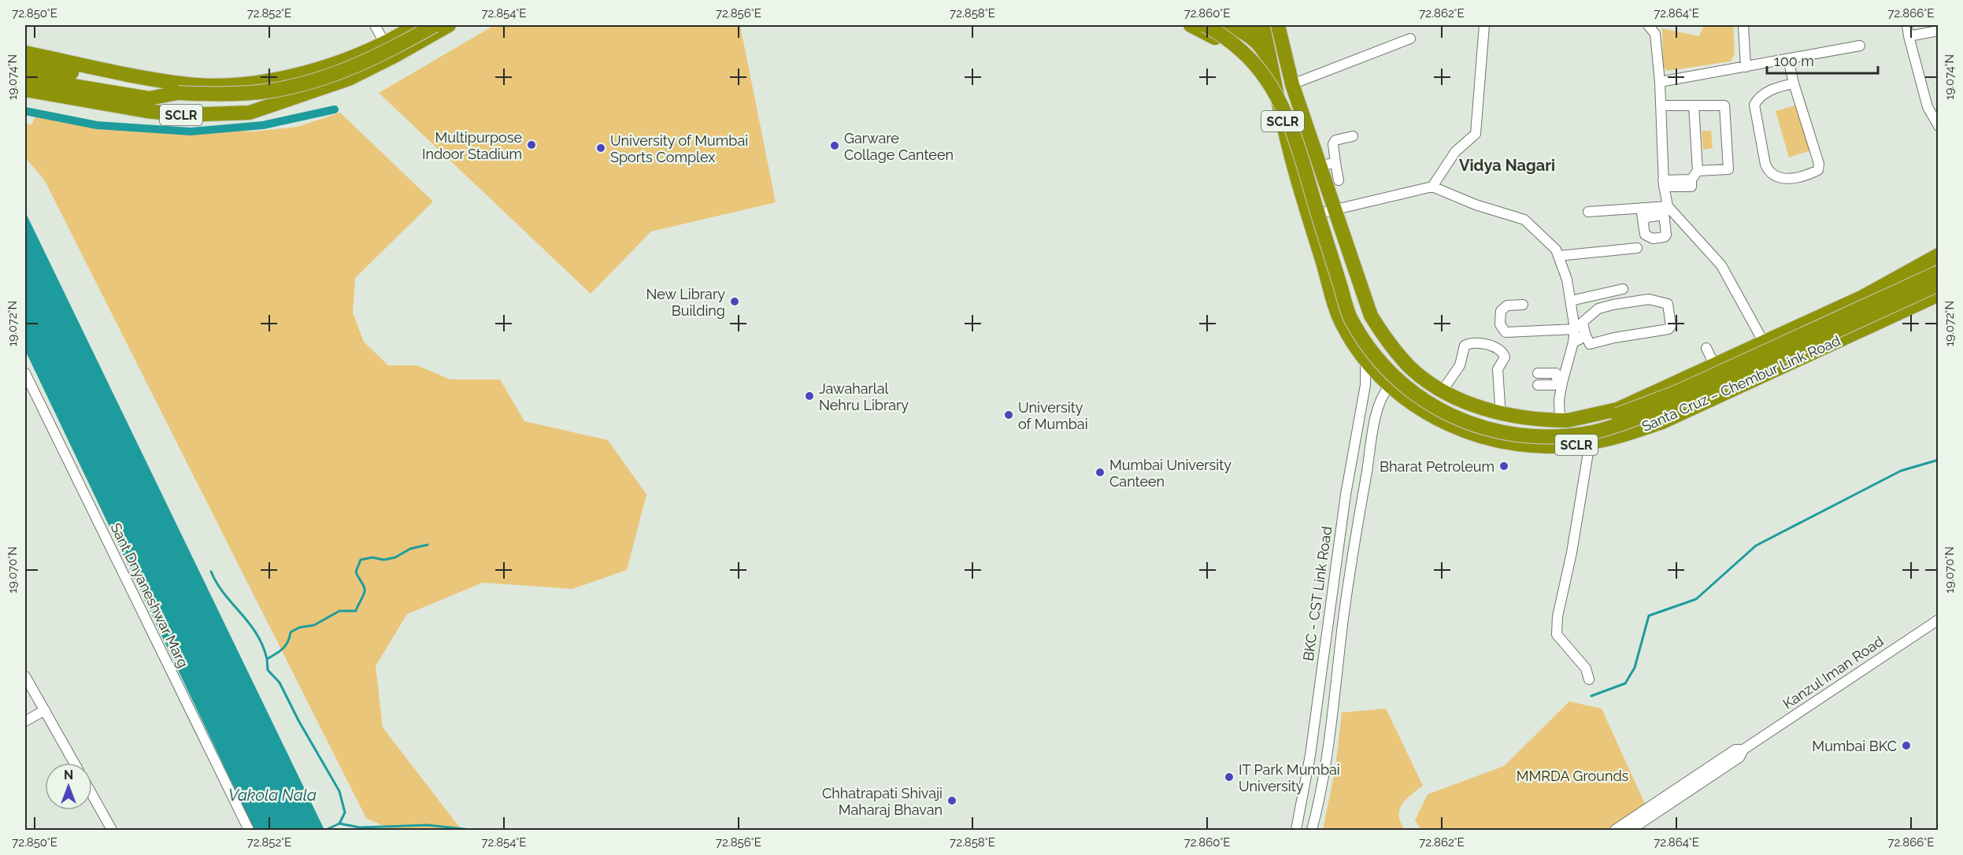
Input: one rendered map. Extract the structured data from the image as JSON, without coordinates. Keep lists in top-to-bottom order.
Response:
{
  "streets": {
    "highway": ["SCLR", "Santa Cruz – Chembur Link Road"],
    "street": ["BKC - CST Link Road", "Sant Dnyaneshwar Marg", "Kanzul Iman Road"]
  },
  "crossings": [
    ["Santa Cruz – Chembur Link Road", "BKC - CST Link Road"]
  ],
  "districts": ["Vidya Nagari"],
  "water": ["Vakola Nala"],
  "parks": ["MMRDA Grounds"],
  "places": [
    "Multipurpose Indoor Stadium",
    "Garware Collage Canteen",
    "University of Mumbai Sports Complex",
    "New Library Building",
    "Jawaharlal Nehru Library",
    "University of Mumbai",
    "Bharat Petroleum",
    "Mumbai University Canteen",
    "Mumbai BKC",
    "IT Park Mumbai University",
    "Chhatrapati Shivaji Maharaj Bhavan"
  ],
  "scale_bar": "100 m",
  "north": "top",
  "coordinates": [
    "72.850°E",
    "72.852°E",
    "72.854°E",
    "72.856°E",
    "72.858°E",
    "72.860°E",
    "72.862°E",
    "72.864°E",
    "72.866°E",
    "19.074°N",
    "19.072°N",
    "19.070°N"
  ]
}
